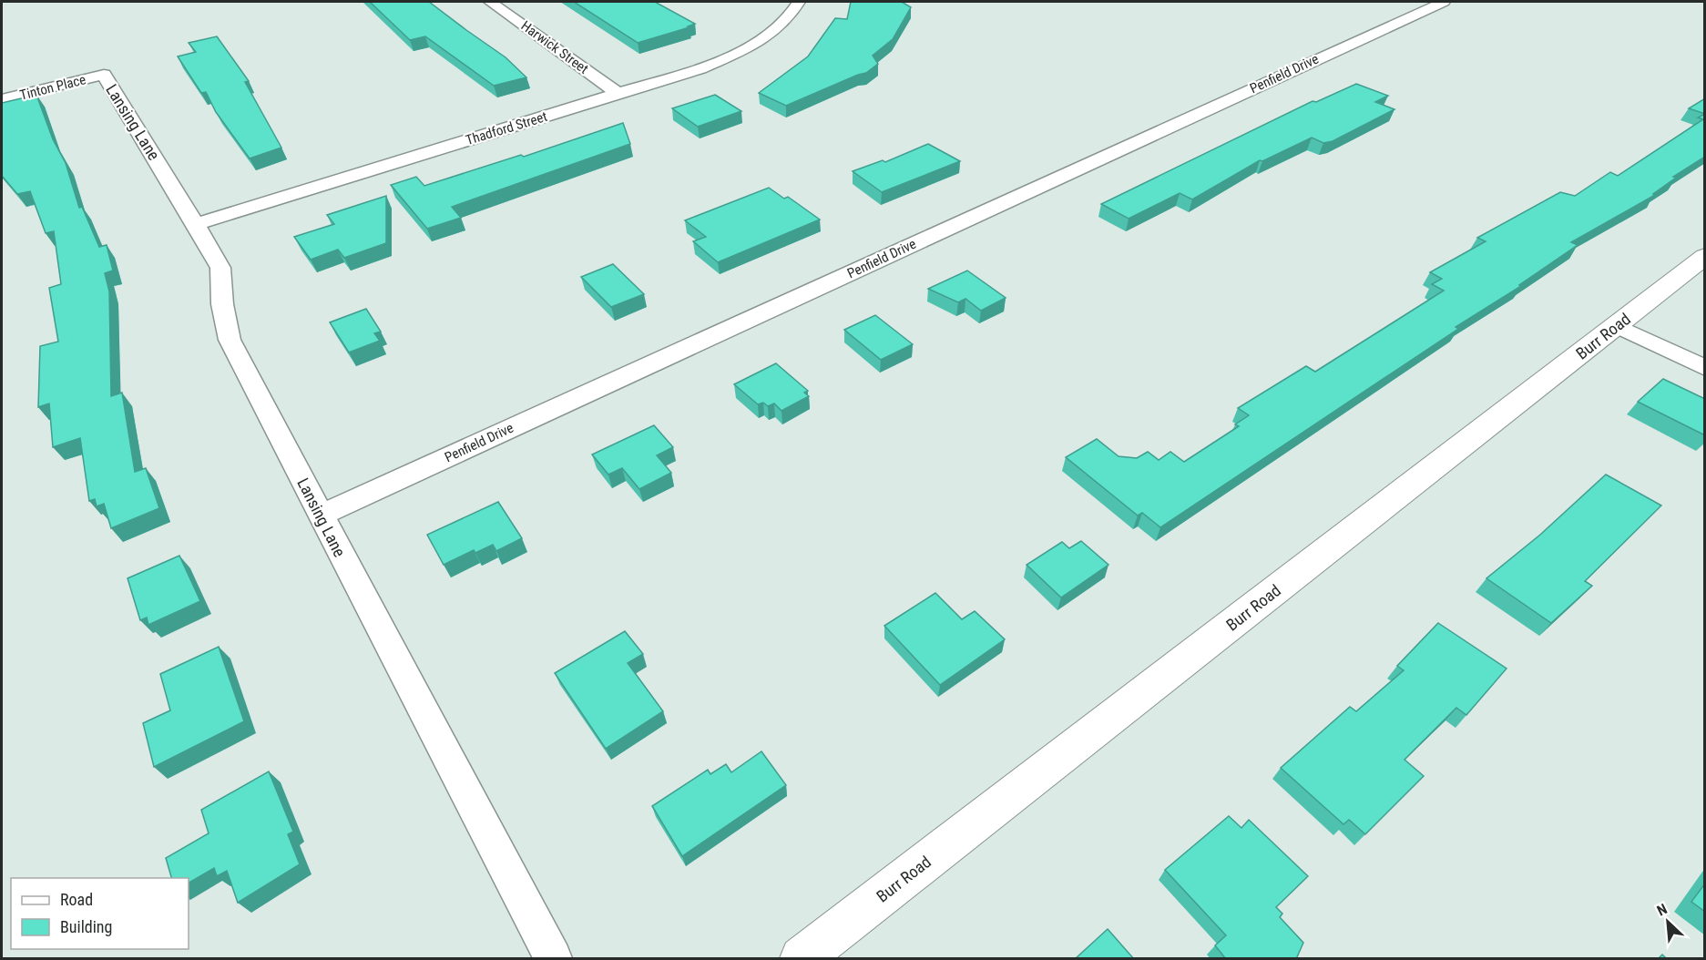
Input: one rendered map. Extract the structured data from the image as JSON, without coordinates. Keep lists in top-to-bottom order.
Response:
{
  "streets": {
    "street": [
      "Harwick Street",
      "Penfield Drive",
      "Tinton Place",
      "Lansing Lane",
      "Thadford Street",
      "Burr Road"
    ]
  },
  "crossings": [
    ["Harwick Street", "Thadford Street"],
    ["Penfield Drive", "Lansing Lane"],
    ["Tinton Place", "Lansing Lane"],
    ["Lansing Lane", "Thadford Street"]
  ],
  "legend": ["Road", "Building"],
  "north": "top left"
}
